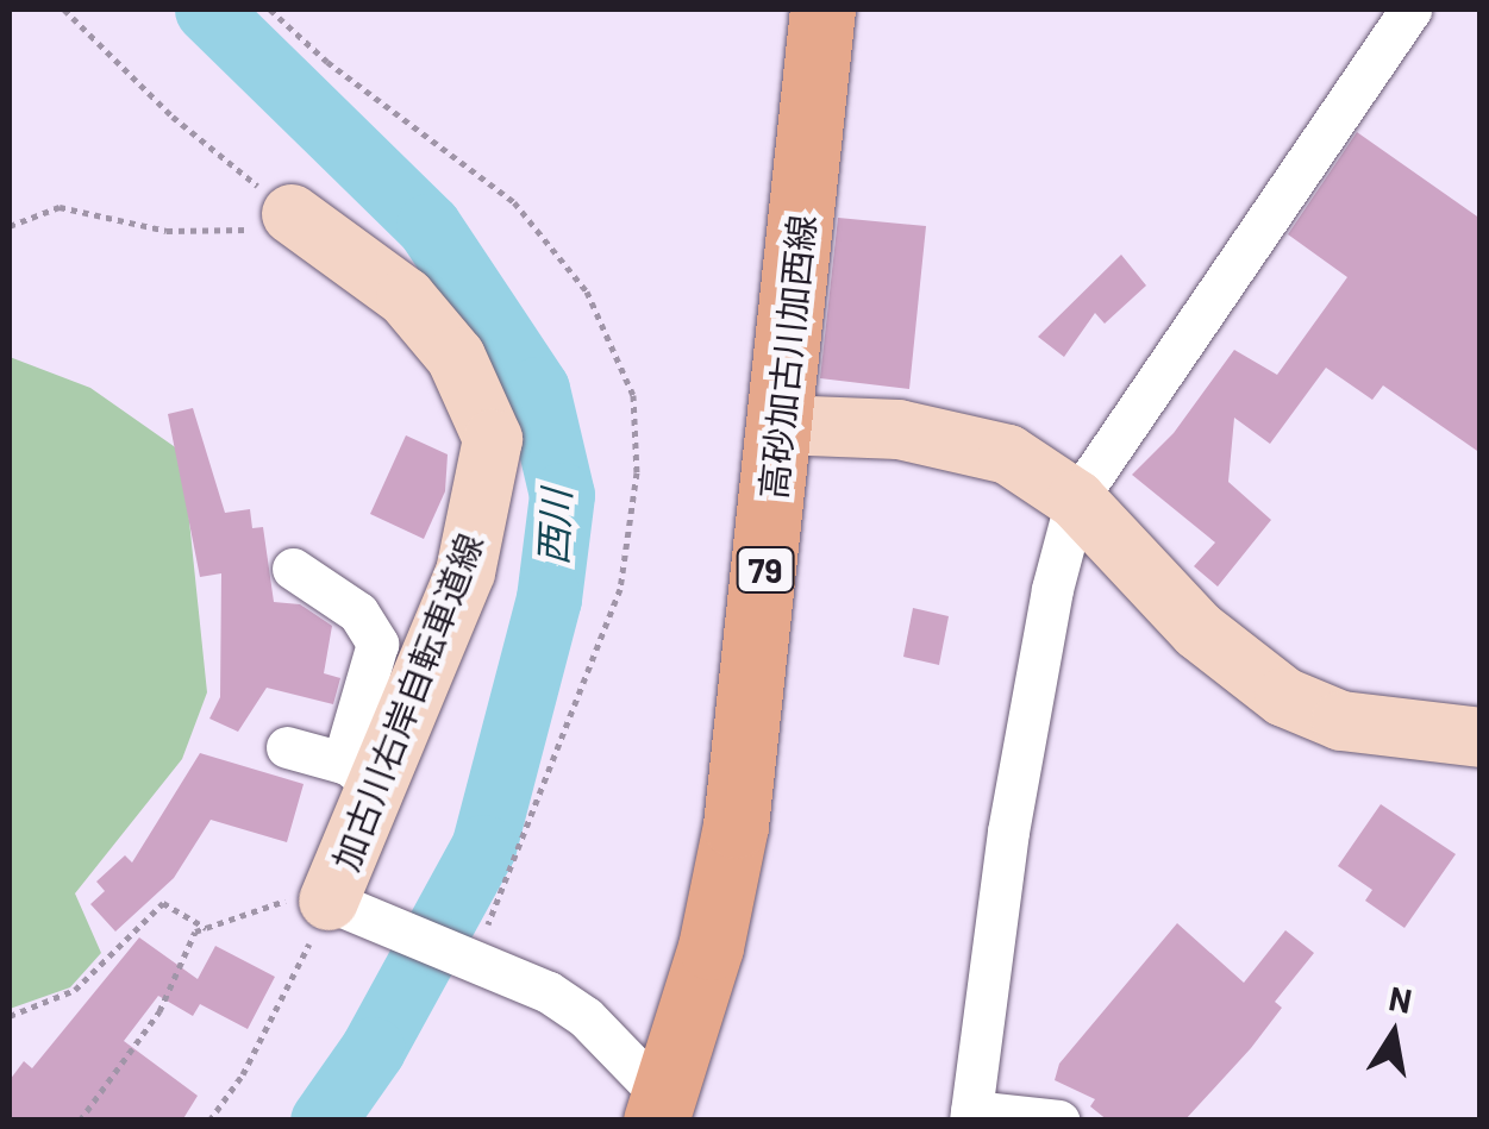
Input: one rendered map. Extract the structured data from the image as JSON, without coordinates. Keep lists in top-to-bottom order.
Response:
{
  "streets": {
    "main road": ["高砂加古川加西線", "79"],
    "street": ["加古川右岸自転車道線"]
  },
  "water": ["西川"],
  "north": "top"
}
